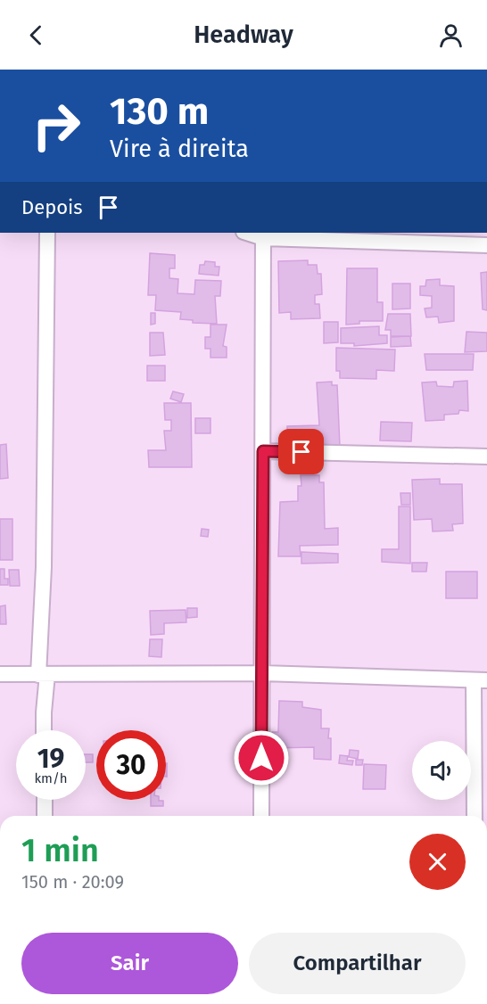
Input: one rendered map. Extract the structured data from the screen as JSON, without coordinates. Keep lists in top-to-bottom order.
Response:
{
  "page": {
    "header": "Headway",
    "turn": ["130 m", "Vire à direita"],
    "then": "Depois",
    "speed": "19 km/h",
    "limit": "30",
    "heading": ["1 min", "150 m · 20:09"],
    "buttons": ["Sair", "Compartilhar"]
  }
}
